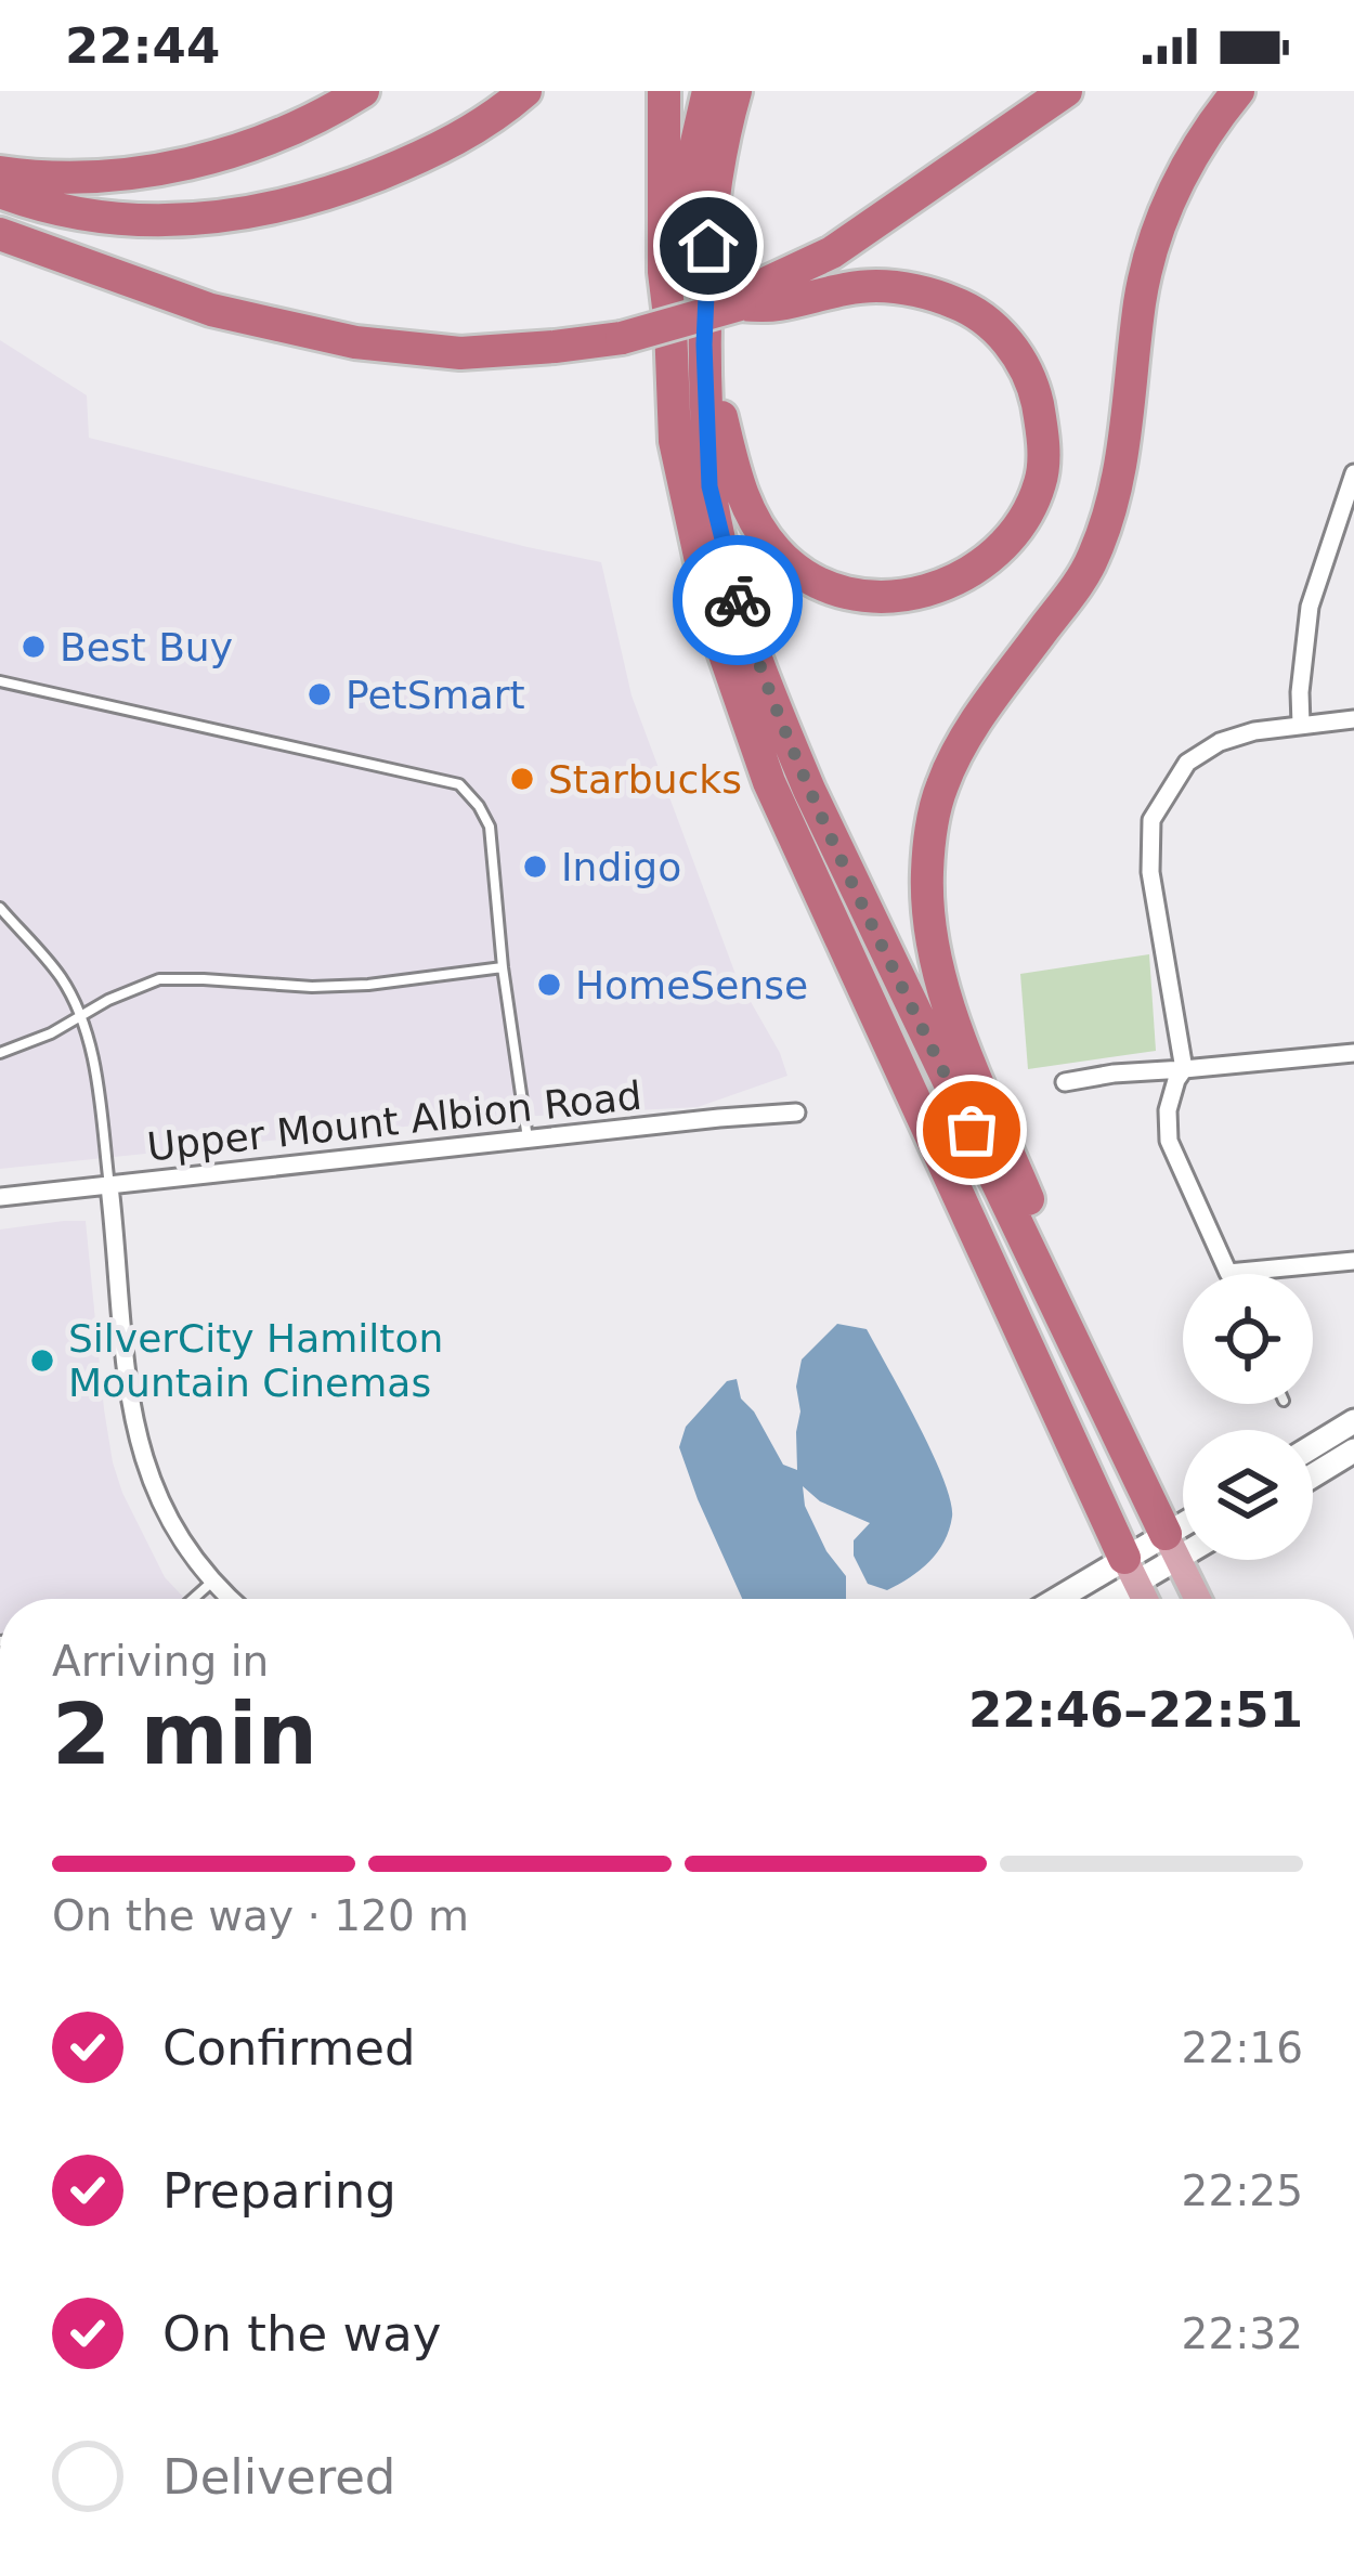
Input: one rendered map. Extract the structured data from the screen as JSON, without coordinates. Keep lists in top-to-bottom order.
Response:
{
  "streets": {
    "street": ["Upper Mount Albion Road"]
  },
  "places": [
    "Best Buy",
    "PetSmart",
    "Starbucks",
    "Indigo",
    "HomeSense",
    "SilverCity Hamilton Mountain Cinemas"
  ],
  "page": {
    "status": "22:44",
    "heading": ["2 min", "Arriving in", "22:46–22:51"],
    "bar": "On the way · 120 m",
    "list": [
      ["Confirmed", "22:16"],
      ["Preparing", "22:25"],
      ["On the way", "22:32"],
      "Delivered"
    ]
  }
}
